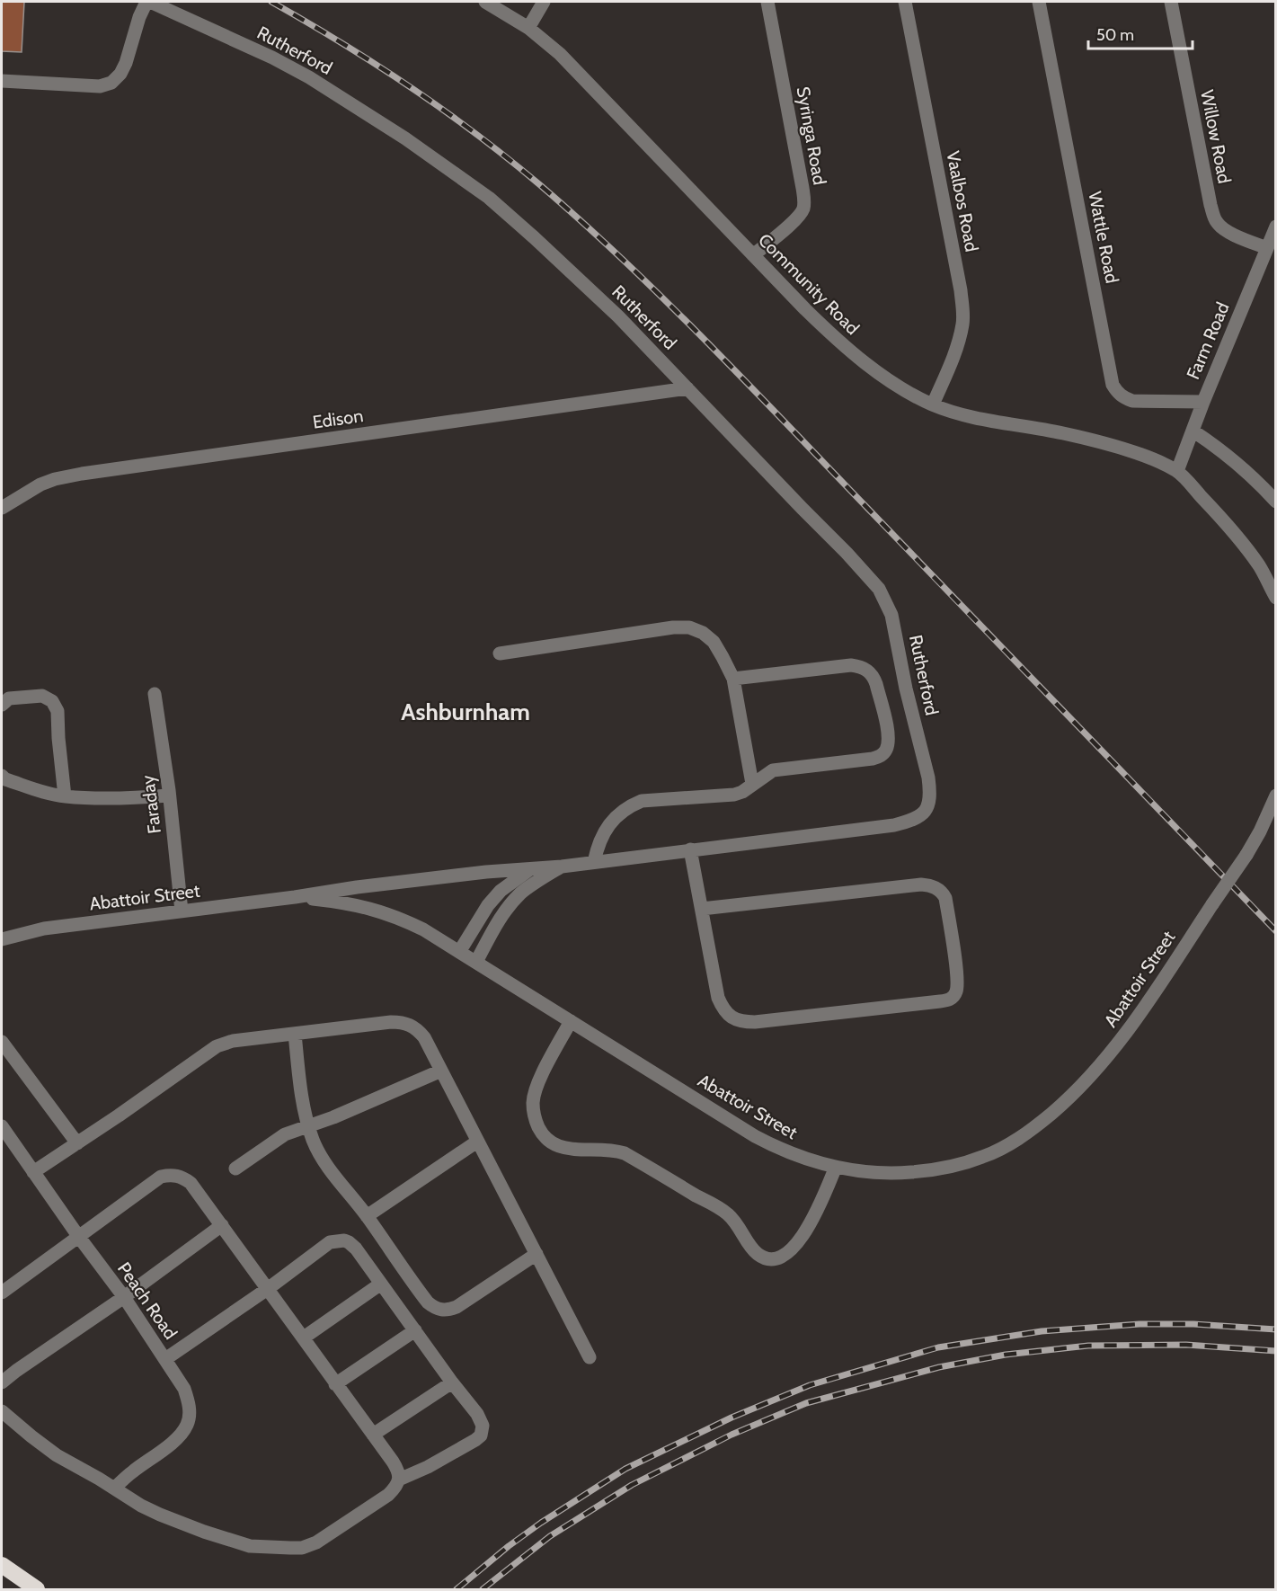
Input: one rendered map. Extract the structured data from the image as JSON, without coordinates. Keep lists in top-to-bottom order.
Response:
{
  "streets": {
    "street": [
      "Rutherford",
      "Syringa Road",
      "Willow Road",
      "Vaalbos Road",
      "Wattle Road",
      "Community Road",
      "Farm Road",
      "Edison",
      "Faraday",
      "Abattoir Street",
      "Peach Road"
    ]
  },
  "crossings": [
    ["Rutherford", "Edison"],
    ["Rutherford", "Abattoir Street"],
    ["Syringa Road", "Community Road"],
    ["Willow Road", "Farm Road"],
    ["Vaalbos Road", "Community Road"],
    ["Wattle Road", "Farm Road"],
    ["Community Road", "Farm Road"],
    ["Faraday", "Abattoir Street"]
  ],
  "districts": ["Ashburnham"],
  "scale_bar": "50 m"
}
